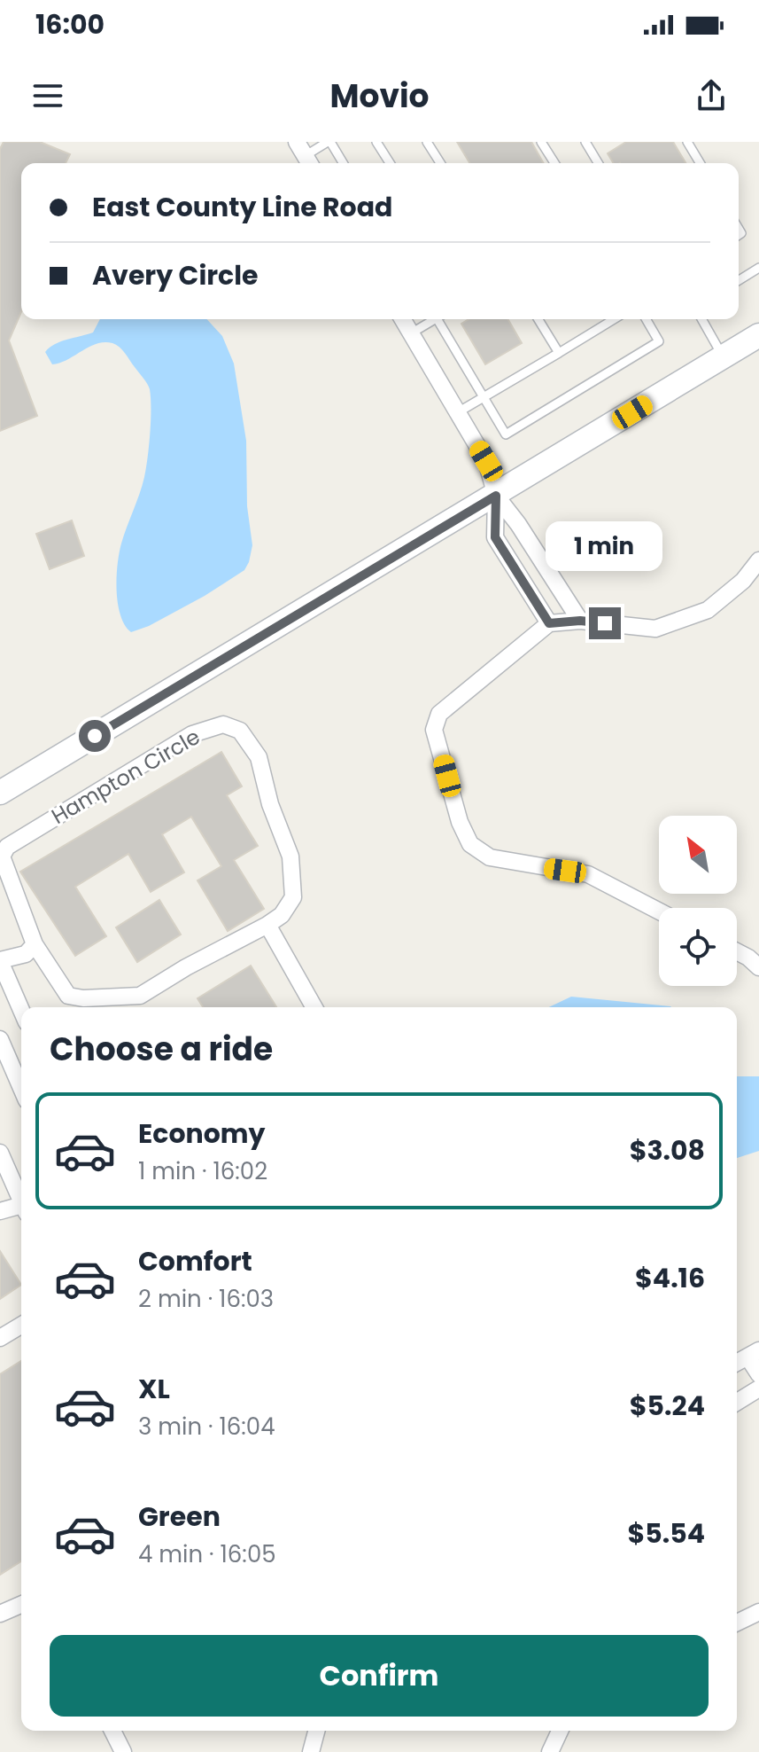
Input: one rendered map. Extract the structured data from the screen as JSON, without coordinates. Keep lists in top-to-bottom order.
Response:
{
  "streets": {
    "street": ["Hampton Circle"]
  },
  "north": "top left",
  "page": {
    "status": "16:00",
    "header": "Movio",
    "banner": ["East County Line Road", "Avery Circle"],
    "bubble": "1 min",
    "heading": "Choose a ride",
    "list": [
      {
        "name": "Economy",
        "note": "1 min · 16:02",
        "value": "$3.08"
      },
      {
        "name": "Comfort",
        "note": "2 min · 16:03",
        "value": "$4.16"
      },
      {
        "name": "XL",
        "note": "3 min · 16:04",
        "value": "$5.24"
      },
      {
        "name": "Green",
        "note": "4 min · 16:05",
        "value": "$5.54"
      }
    ],
    "buttons": "Confirm"
  }
}
